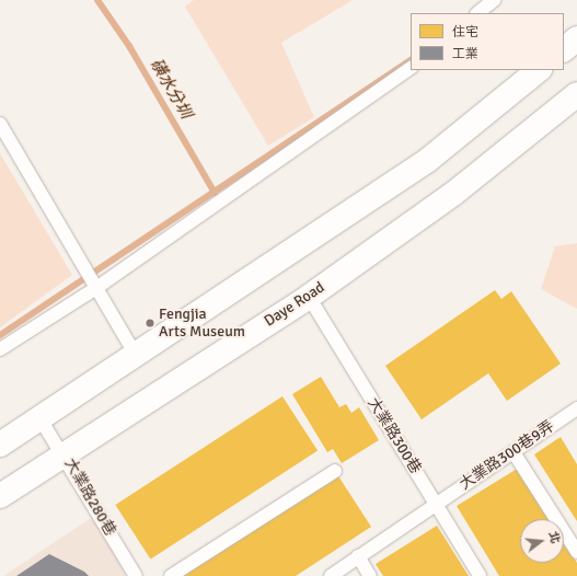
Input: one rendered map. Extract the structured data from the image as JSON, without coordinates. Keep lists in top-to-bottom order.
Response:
{
  "streets": {
    "main road": ["Daye Road"],
    "lane": ["大業路300巷", "大業路300巷9弄", "大業路280巷"]
  },
  "crossings": [
    ["Daye Road", "大業路300巷"],
    ["Daye Road", "大業路280巷"],
    ["大業路300巷", "大業路300巷9弄"]
  ],
  "water": ["磺水分圳"],
  "places": ["Fengjia Arts Museum"],
  "legend": ["住宅", "工業"],
  "north": "right"
}
